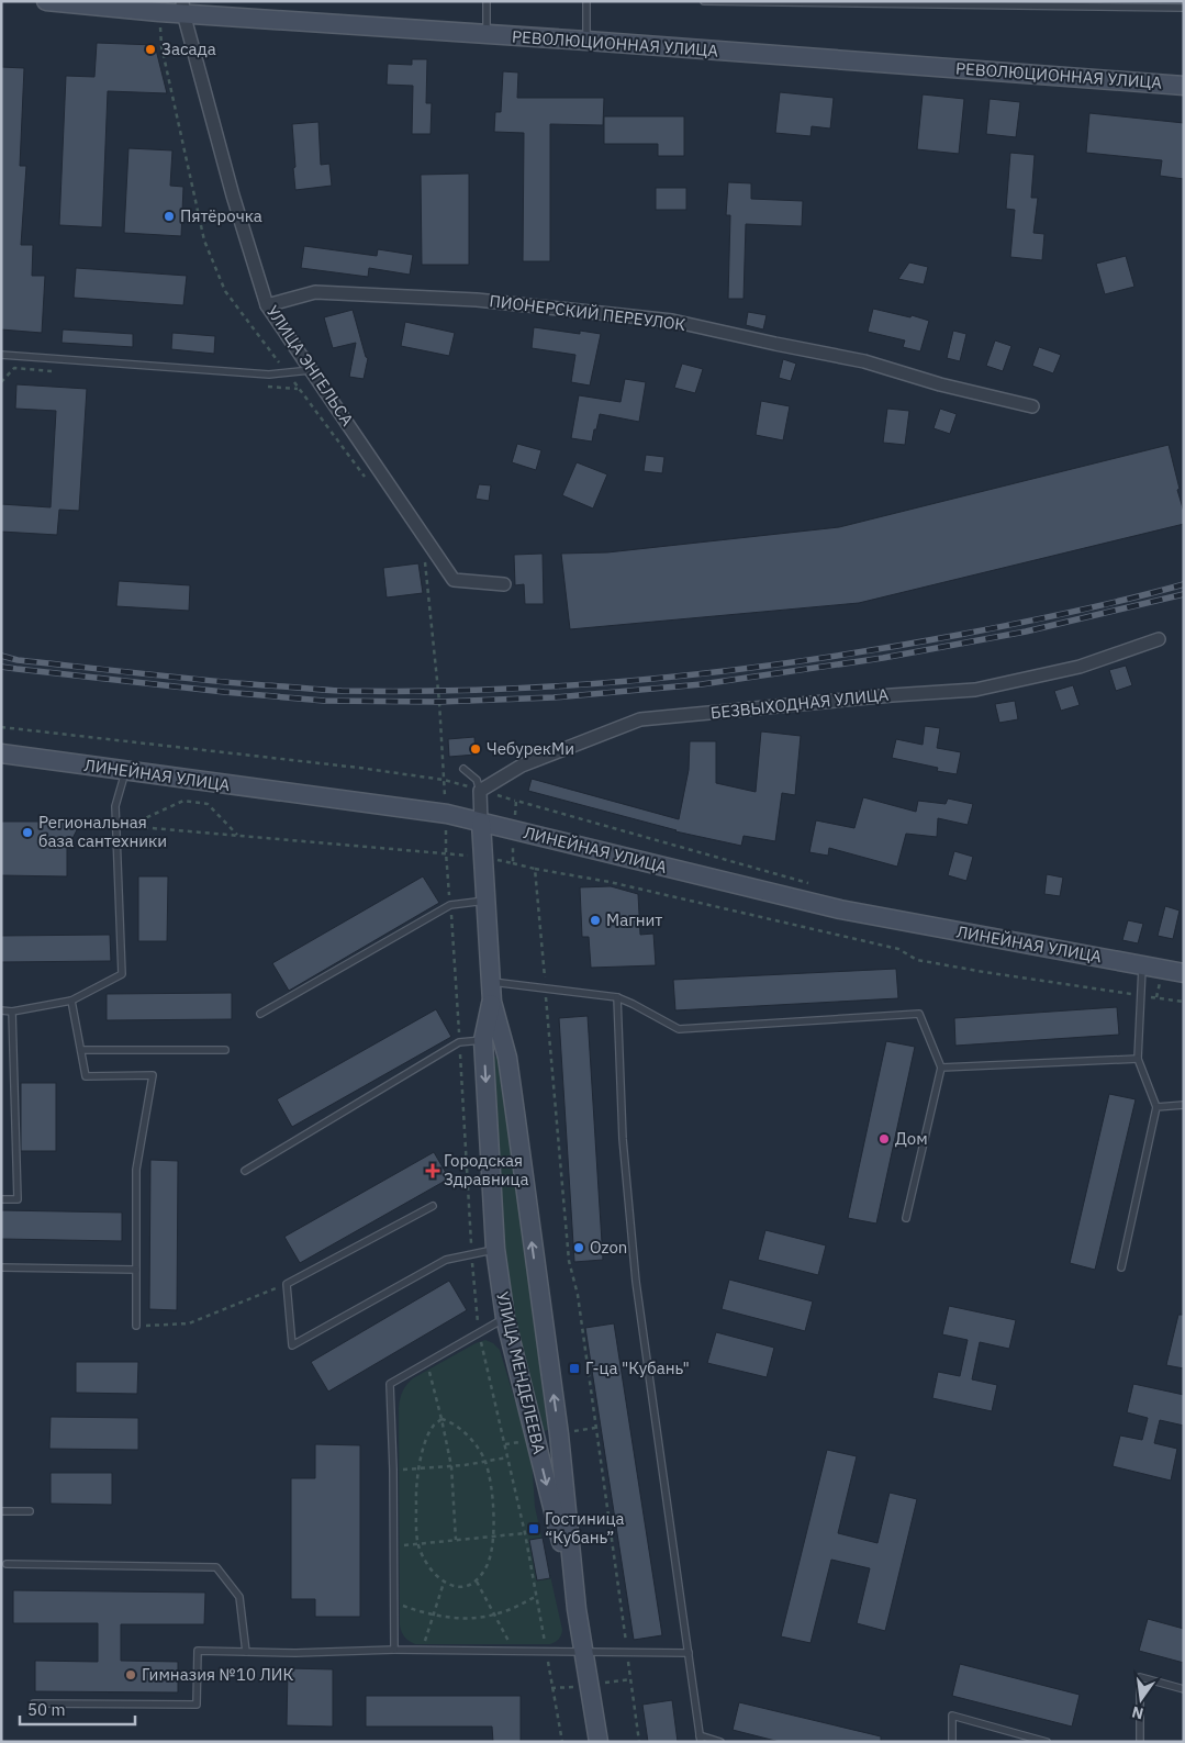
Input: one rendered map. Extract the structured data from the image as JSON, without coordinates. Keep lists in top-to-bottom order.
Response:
{
  "streets": {
    "main road": ["РЕВОЛЮЦИОННАЯ УЛИЦА", "ЛИНЕЙНАЯ УЛИЦА", "УЛИЦА МЕНДЕЛЕЕВА"],
    "street": ["ПИОНЕРСКИЙ ПЕРЕУЛОК", "УЛИЦА ЭНГЕЛЬСА", "БЕЗВЫХОДНАЯ УЛИЦА"]
  },
  "crossings": [
    ["РЕВОЛЮЦИОННАЯ УЛИЦА", "УЛИЦА ЭНГЕЛЬСА"],
    ["ПИОНЕРСКИЙ ПЕРЕУЛОК", "УЛИЦА ЭНГЕЛЬСА"],
    ["ЛИНЕЙНАЯ УЛИЦА", "УЛИЦА МЕНДЕЛЕЕВА"]
  ],
  "places": {
    "other": [
      "Засада",
      "Пятёрочка",
      "ЧебурекМи",
      "Региональная база сантехники",
      "Магнит",
      "Дом",
      "Ozon",
      "Гимназия №10 ЛИК"
    ],
    "health": ["Городская Здравница"],
    "transit": ["Г-ца \"Кубань\"", "Гостиница “Кубань”"]
  },
  "scale_bar": "50 m",
  "north": "bottom"
}
